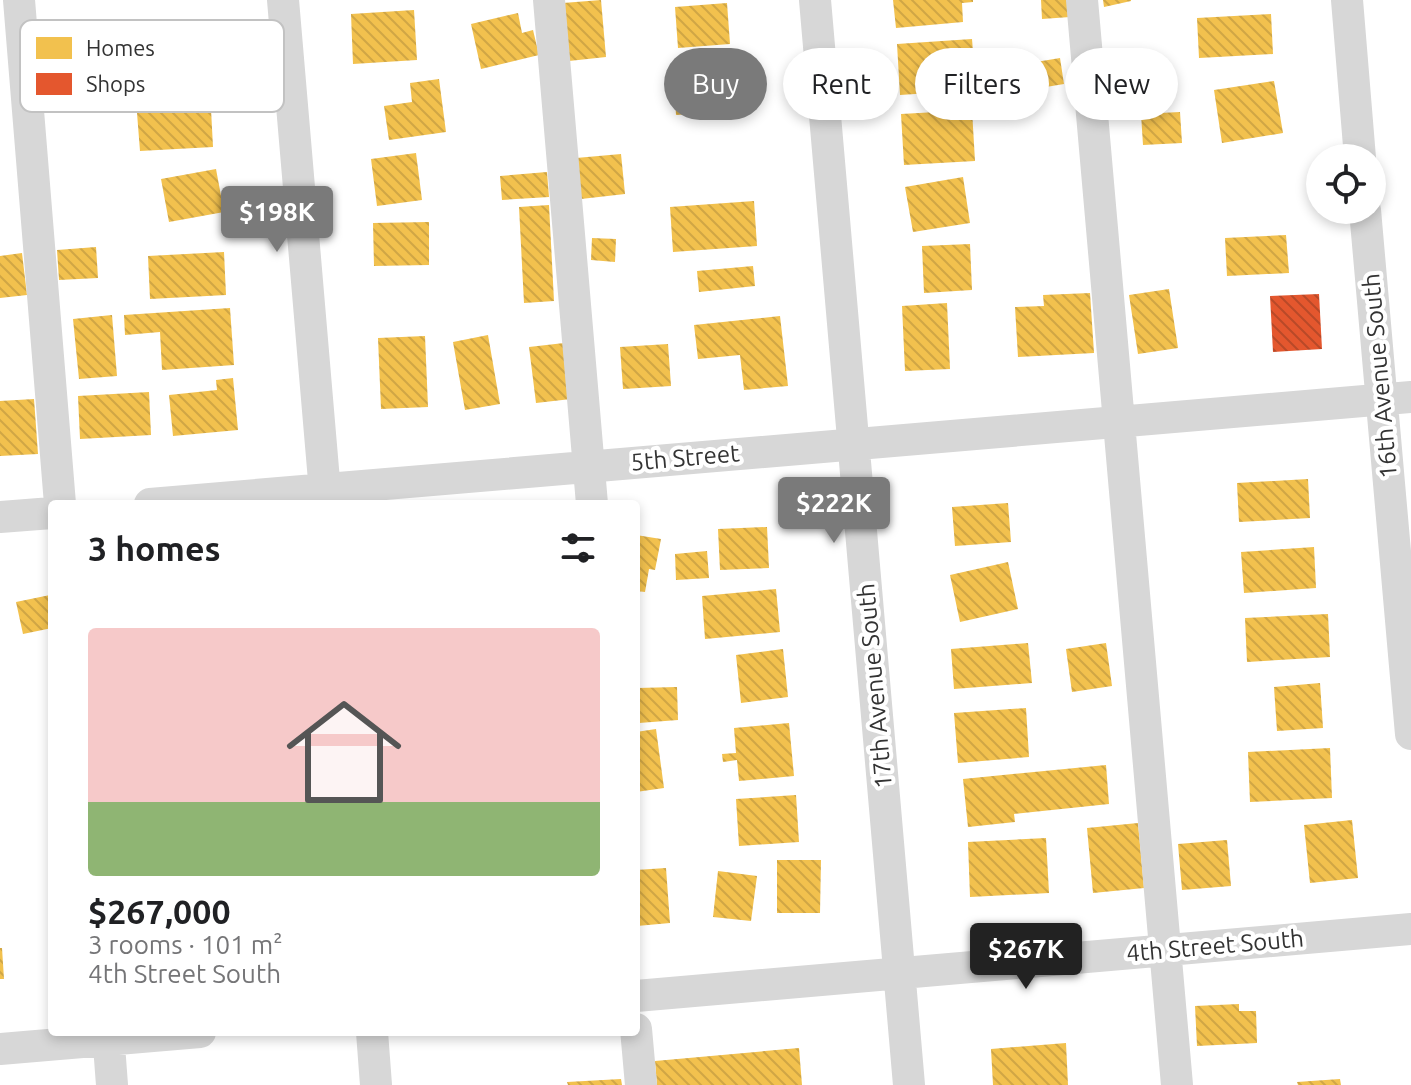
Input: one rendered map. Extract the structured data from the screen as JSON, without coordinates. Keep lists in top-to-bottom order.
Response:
{
  "streets": {
    "street": [
      "16th Avenue South",
      "5th Street",
      "17th Avenue South",
      "4th Street South"
    ]
  },
  "crossings": [
    ["16th Avenue South", "5th Street"],
    ["5th Street", "17th Avenue South"],
    ["17th Avenue South", "4th Street South"]
  ],
  "legend": ["Homes", "Shops"],
  "page": {
    "chip": [
      "Buy",
      "Rent",
      "Filters",
      "New"
    ],
    "price": ["$198K", "$222K", "$267K"],
    "heading": "3 homes",
    "list": [
      {
        "name": "$267,000",
        "note": "3 rooms · 101 m² · 4th Street South"
      }
    ]
  }
}
